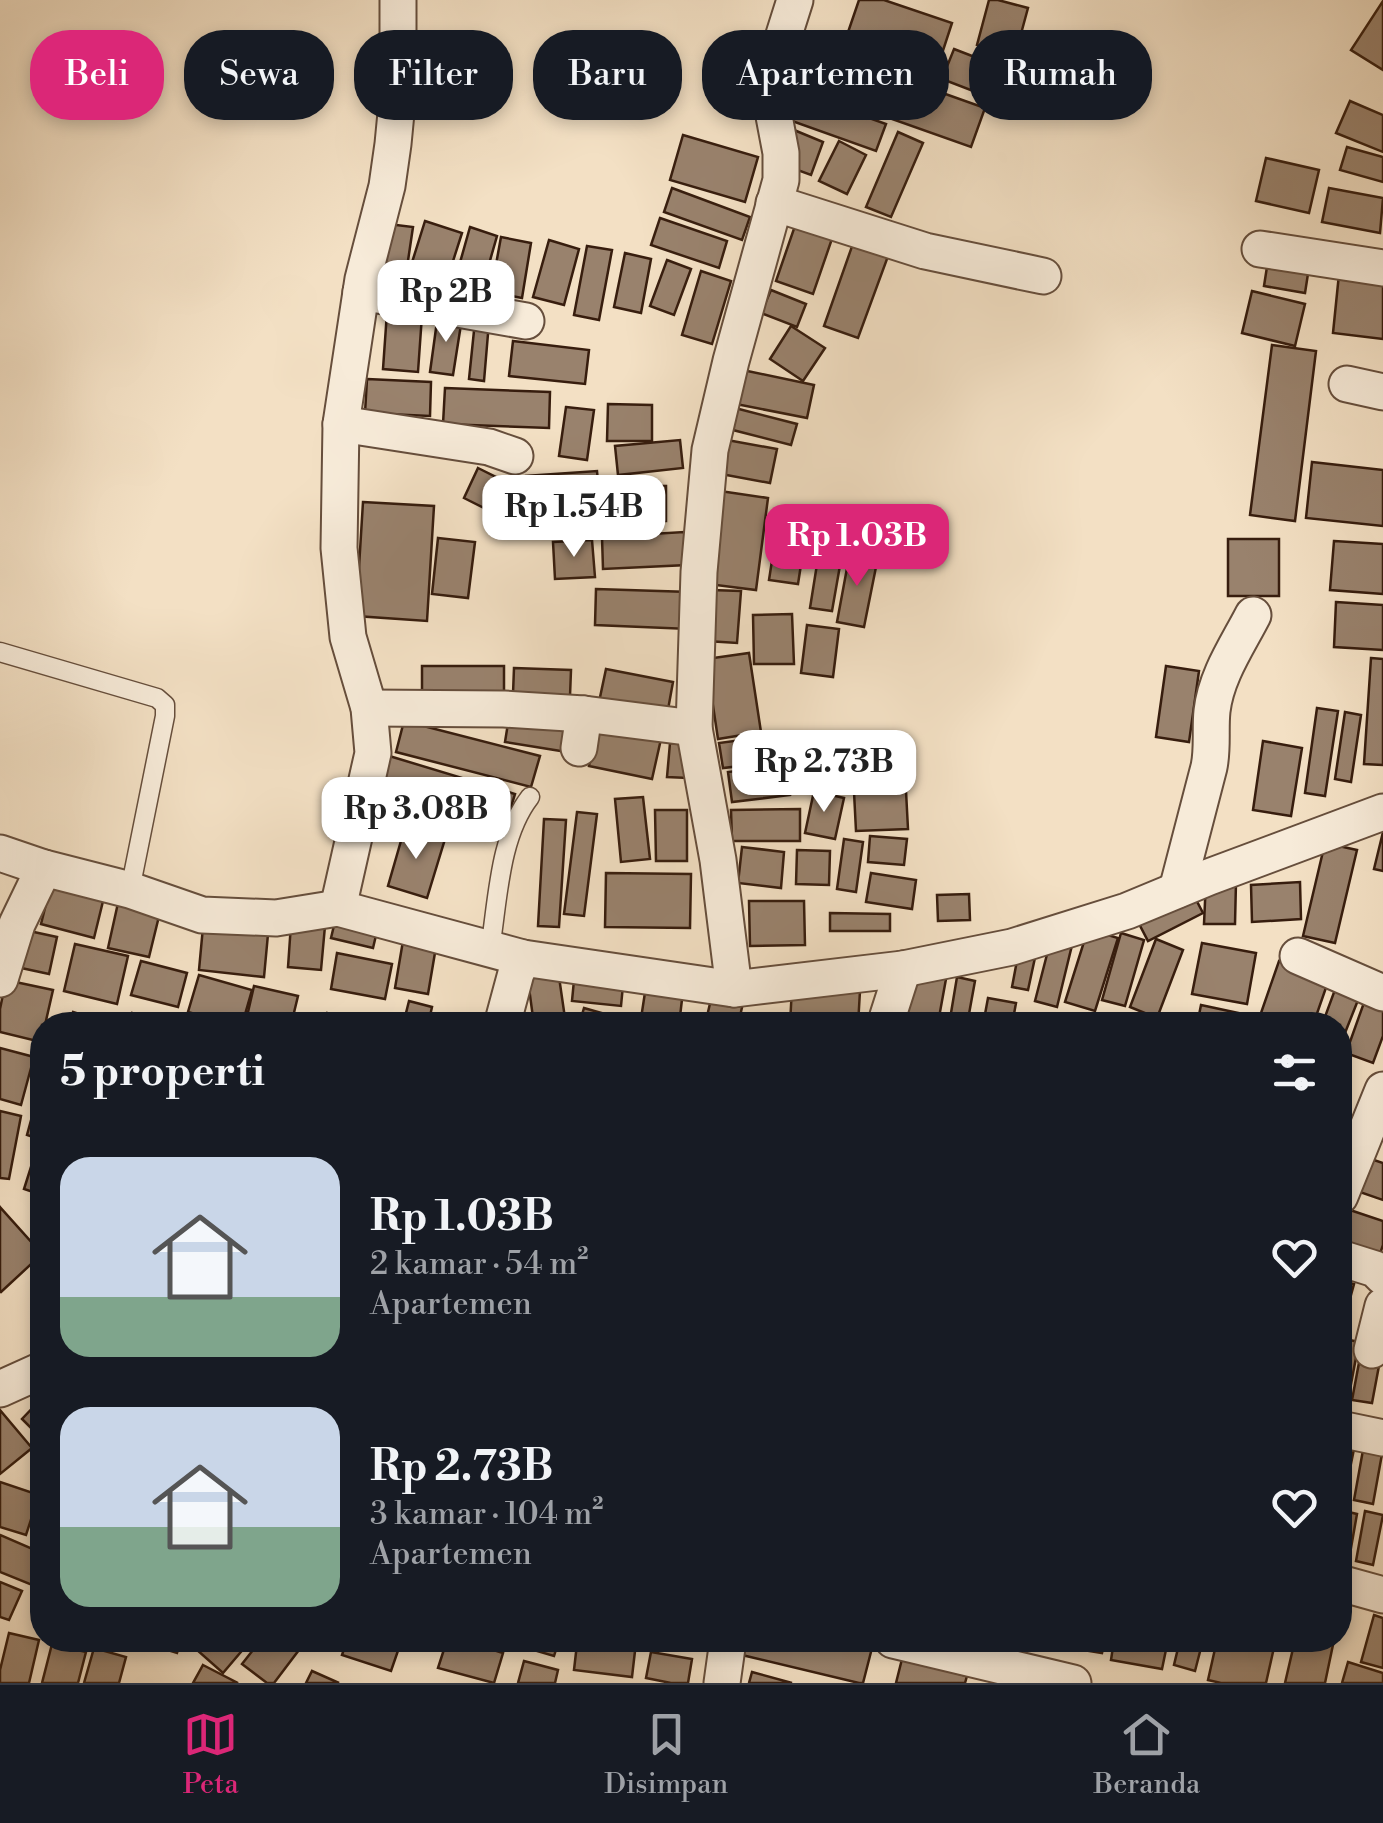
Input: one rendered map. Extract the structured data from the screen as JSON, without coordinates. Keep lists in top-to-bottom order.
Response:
{
  "page": {
    "chip": [
      "Beli",
      "Sewa",
      "Filter",
      "Baru",
      "Apartemen",
      "Rumah"
    ],
    "price": [
      "Rp 2B",
      "Rp 1.54B",
      "Rp 1.03B",
      "Rp 2.73B",
      "Rp 3.08B"
    ],
    "heading": "5 properti",
    "list": [
      {
        "name": "Rp 1.03B",
        "note": "2 kamar · 54 m² · Apartemen"
      },
      {
        "name": "Rp 2.73B",
        "note": "3 kamar · 104 m² · Apartemen"
      }
    ],
    "tabs": ["Peta", "Disimpan", "Beranda"]
  }
}
